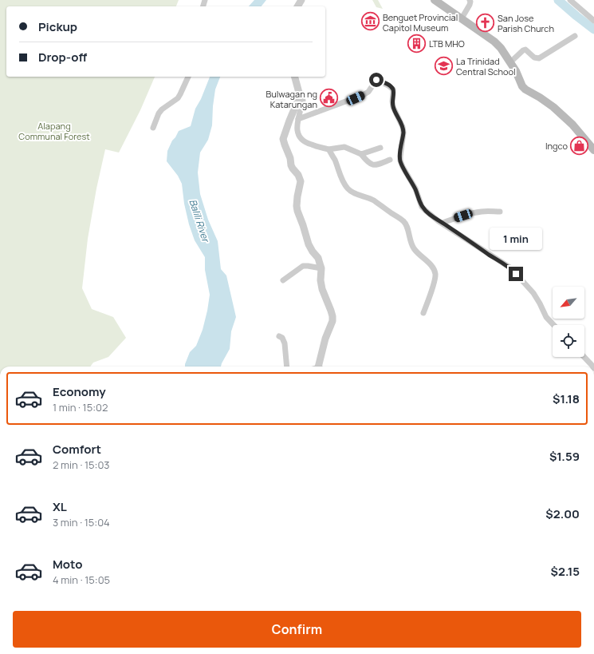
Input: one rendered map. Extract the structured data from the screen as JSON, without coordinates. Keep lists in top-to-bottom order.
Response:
{
  "water": ["Balili River"],
  "parks": ["Alapang Communal Forest"],
  "places": {
    "museum": ["Benguet Provincial Capitol Museum"],
    "church": ["San Jose Parish Church"],
    "building": ["LTB MHO"],
    "school or university": ["La Trinidad Central School"],
    "public building": ["Bulwagan ng Katarungan"],
    "shop": ["Ingco"]
  },
  "north": "bottom left",
  "page": {
    "banner": ["Pickup", "Drop-off"],
    "bubble": "1 min",
    "list": [
      {
        "name": "Economy",
        "note": "1 min · 15:02",
        "value": "$1.18"
      },
      {
        "name": "Comfort",
        "note": "2 min · 15:03",
        "value": "$1.59"
      },
      {
        "name": "XL",
        "note": "3 min · 15:04",
        "value": "$2.00"
      },
      {
        "name": "Moto",
        "note": "4 min · 15:05",
        "value": "$2.15"
      }
    ],
    "buttons": "Confirm"
  }
}
